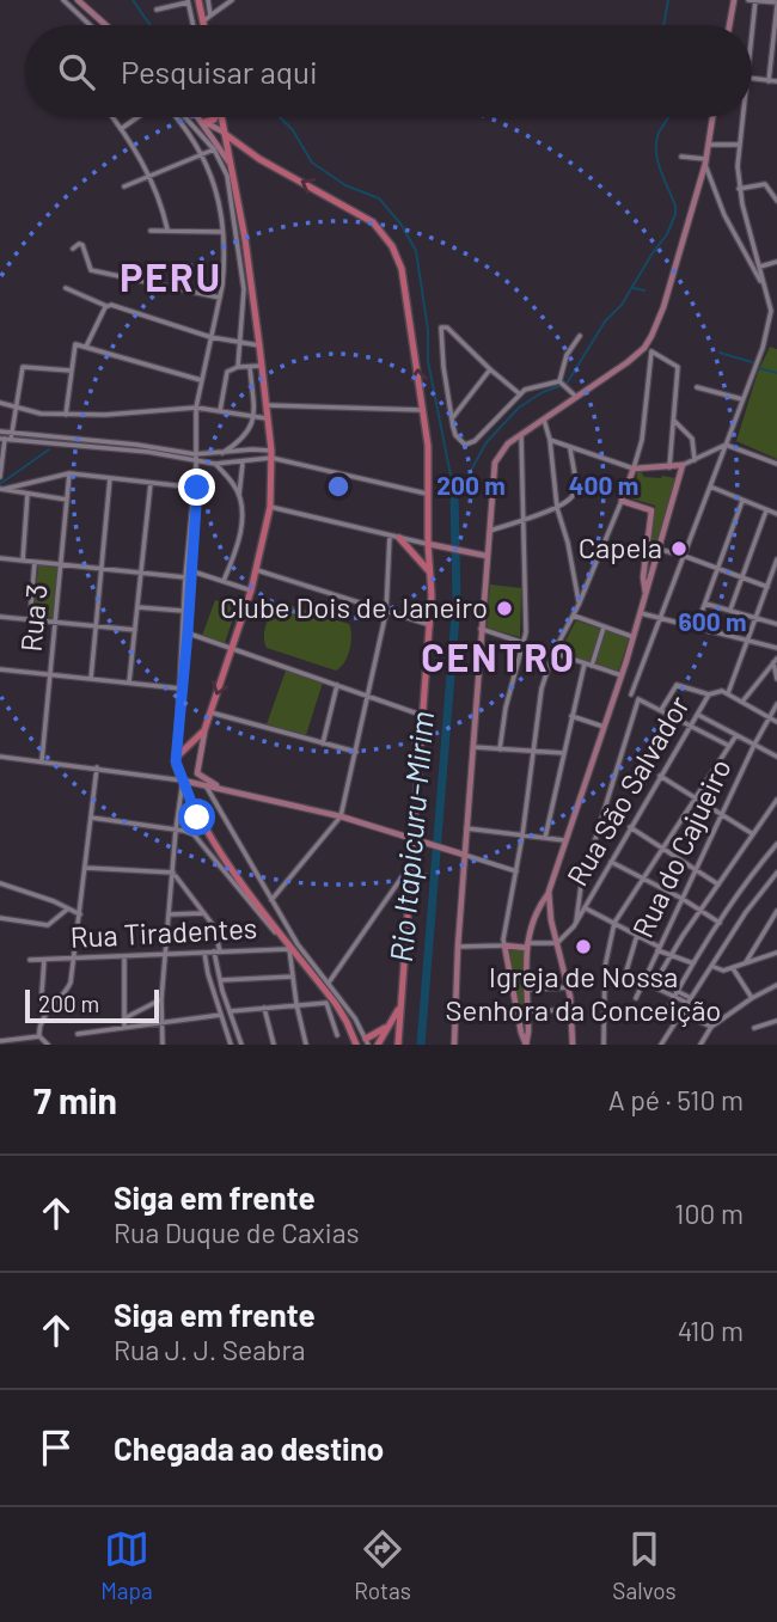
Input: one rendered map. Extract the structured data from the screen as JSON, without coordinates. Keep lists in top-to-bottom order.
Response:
{
  "streets": {
    "street": [
      "Rua 3",
      "Rua São Salvador",
      "Rua do Cajueiro",
      "Rua Tiradentes"
    ]
  },
  "crossings": [
    ["Rua São Salvador", "Rua do Cajueiro"]
  ],
  "districts": ["PERU", "CENTRO"],
  "water": ["Rio Itapicuru-Mirim"],
  "places": ["Capela", "Clube Dois de Janeiro", "Igreja de Nossa Senhora da Conceição"],
  "scale_bar": "200 m",
  "page": {
    "search": "Pesquisar aqui",
    "scale": "200 m",
    "heading": ["7 min", "A pé · 510 m"],
    "list": [
      ["Siga em frente", "Rua Duque de Caxias", "100 m"],
      ["Siga em frente", "Rua J. J. Seabra", "410 m"],
      "Chegada ao destino"
    ],
    "nav": ["Mapa", "Rotas", "Salvos"]
  },
  "rings": ["200 m", "400 m", "600 m"]
}
